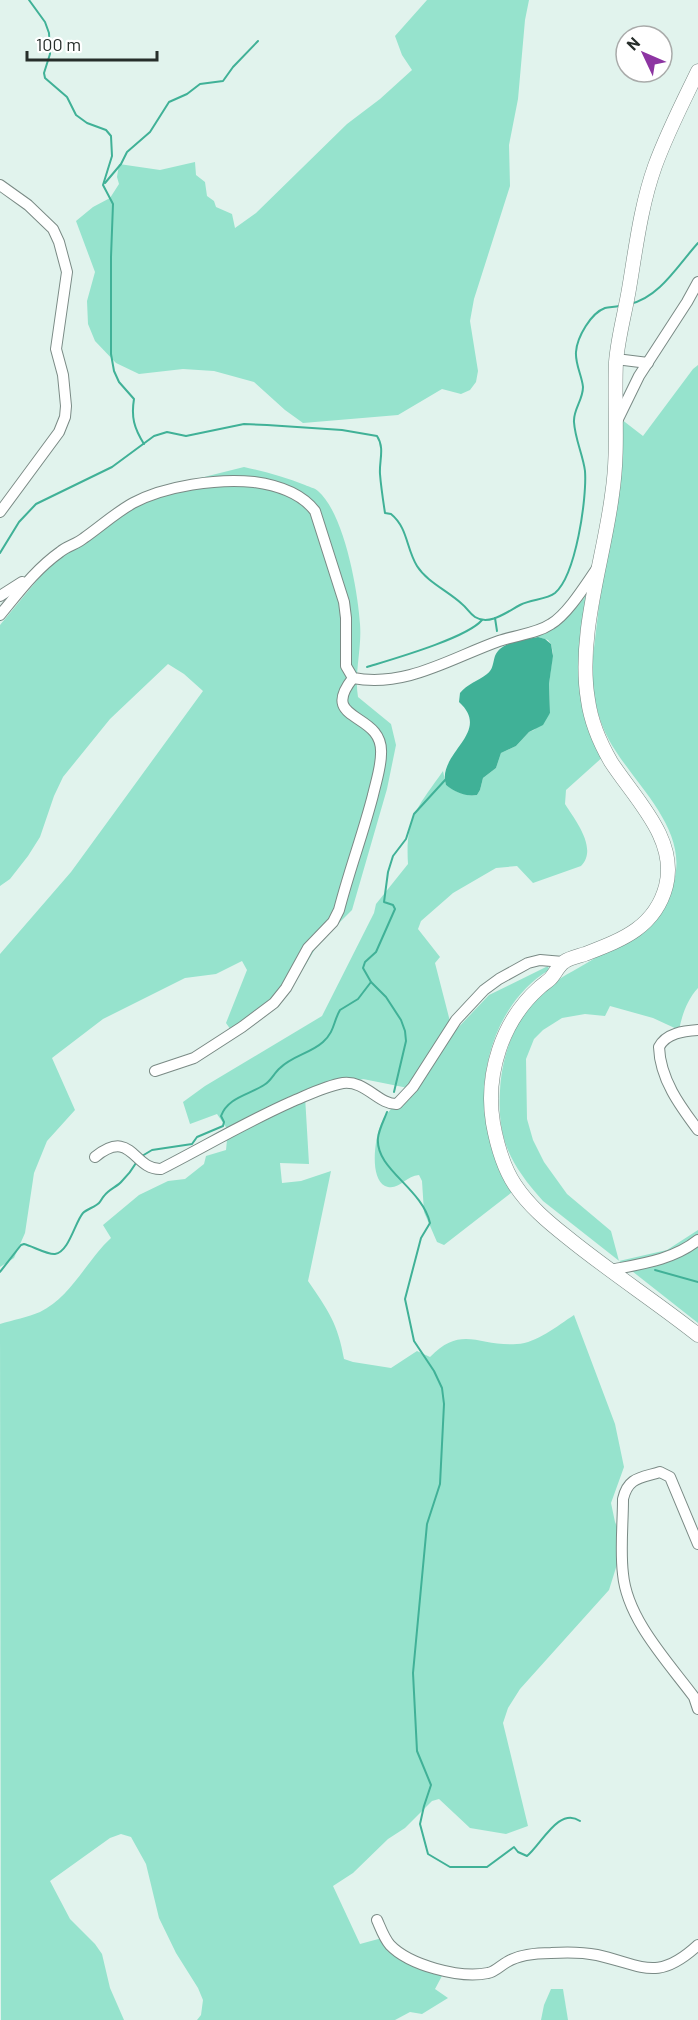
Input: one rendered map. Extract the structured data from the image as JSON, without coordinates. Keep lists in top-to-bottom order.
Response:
{
  "scale_bar": "100 m",
  "north": "top left"
}
